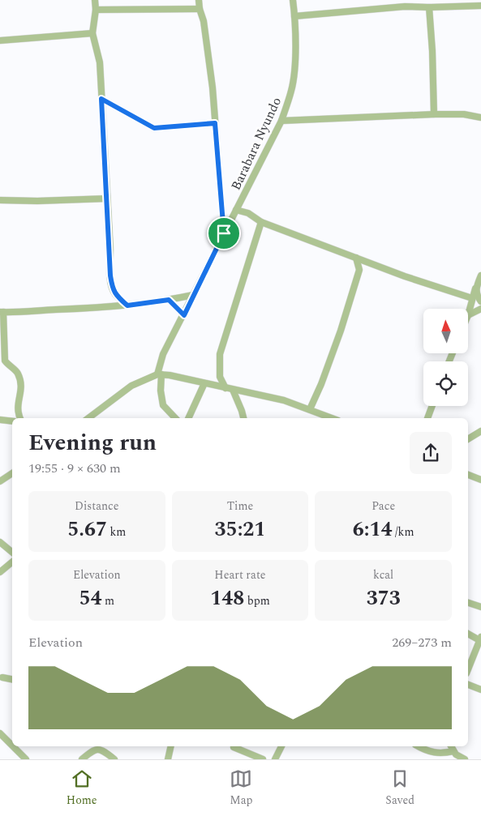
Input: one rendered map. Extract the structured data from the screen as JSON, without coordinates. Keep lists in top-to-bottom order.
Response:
{
  "streets": {
    "street": ["Barabara Nyundo"]
  },
  "north": "top",
  "page": {
    "heading": ["Evening run", "19:55 · 9 × 630 m"],
    "stats": [
      ["Distance", "5.67 km"],
      ["Time", "35:21"],
      ["Pace", "6:14 /km"],
      ["Elevation", "54 m"],
      ["Heart rate", "148 bpm"],
      ["kcal", "373"]
    ],
    "chart": ["Elevation", "269–273 m"],
    "tabs": ["Home", "Map", "Saved"]
  }
}
